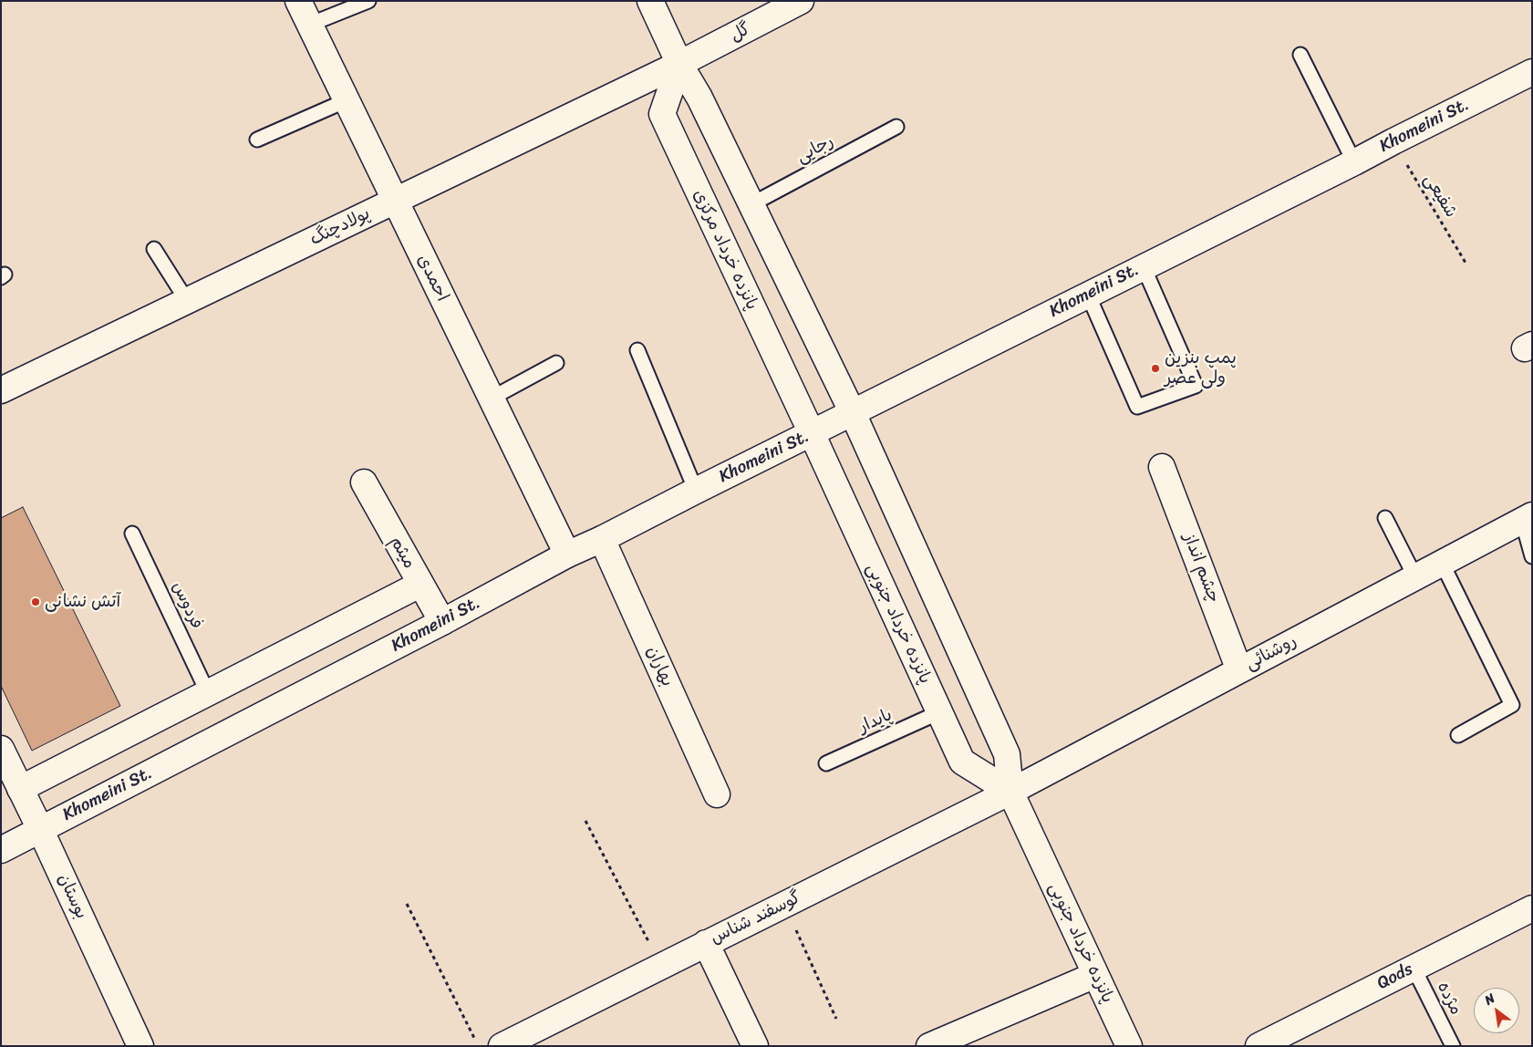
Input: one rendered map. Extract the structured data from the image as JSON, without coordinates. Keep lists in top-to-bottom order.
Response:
{
  "streets": {
    "street": [
      "گل",
      "Khomeini St.",
      "پولادچنگ",
      "پانزده خرداد مرکزی",
      "احمدی",
      "میثم",
      "چشم انداز",
      "پانزده خرداد جنوبی",
      "روشنائی",
      "بهاران",
      "بوستان",
      "گوسفند شناس",
      "Qods"
    ],
    "lane": [
      "رجایی",
      "فردوس",
      "پایدار",
      "مژده"
    ],
    "path": ["شفیعی"]
  },
  "crossings": [
    ["گل", "پولادچنگ"],
    ["گل", "پانزده خرداد مرکزی"],
    ["Khomeini St.", "شفیعی"],
    ["Khomeini St.", "پانزده خرداد مرکزی"],
    ["Khomeini St.", "احمدی"],
    ["Khomeini St.", "میثم"],
    ["Khomeini St.", "پانزده خرداد جنوبی"],
    ["Khomeini St.", "بهاران"],
    ["Khomeini St.", "بوستان"],
    ["پولادچنگ", "پانزده خرداد مرکزی"],
    ["پولادچنگ", "احمدی"],
    ["پانزده خرداد مرکزی", "پانزده خرداد جنوبی"],
    ["چشم انداز", "روشنائی"],
    ["پانزده خرداد جنوبی", "روشنائی"],
    ["پانزده خرداد جنوبی", "پایدار"],
    ["پانزده خرداد جنوبی", "گوسفند شناس"],
    ["روشنائی", "گوسفند شناس"],
    ["Qods", "مژده"]
  ],
  "places": ["پمپ بنزین ولی عصر", "آتش نشانی"],
  "north": "top left"
}
